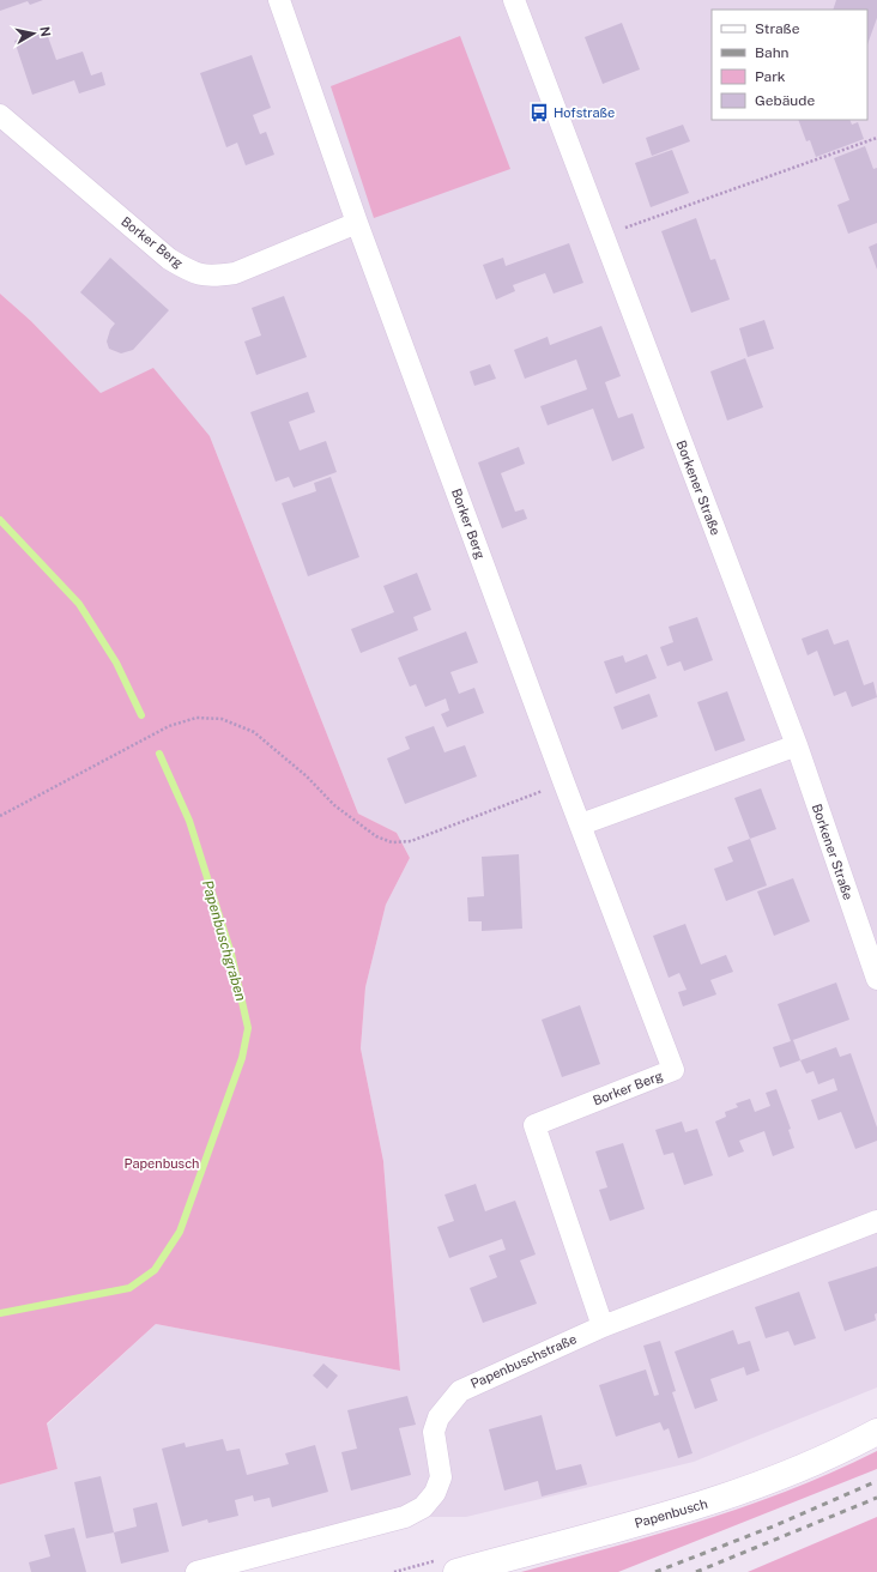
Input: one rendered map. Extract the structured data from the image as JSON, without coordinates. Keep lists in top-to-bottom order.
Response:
{
  "streets": {
    "street": [
      "Borker Berg",
      "Borkener Straße",
      "Papenbuschstraße",
      "Papenbusch"
    ]
  },
  "crossings": [
    ["Borker Berg", "Papenbuschstraße"]
  ],
  "water": ["Papenbuschgraben"],
  "parks": ["Papenbusch"],
  "places": {
    "bus stop": ["Hofstraße"]
  },
  "legend": [
    "Straße",
    "Bahn",
    "Park",
    "Gebäude"
  ],
  "north": "right"
}
